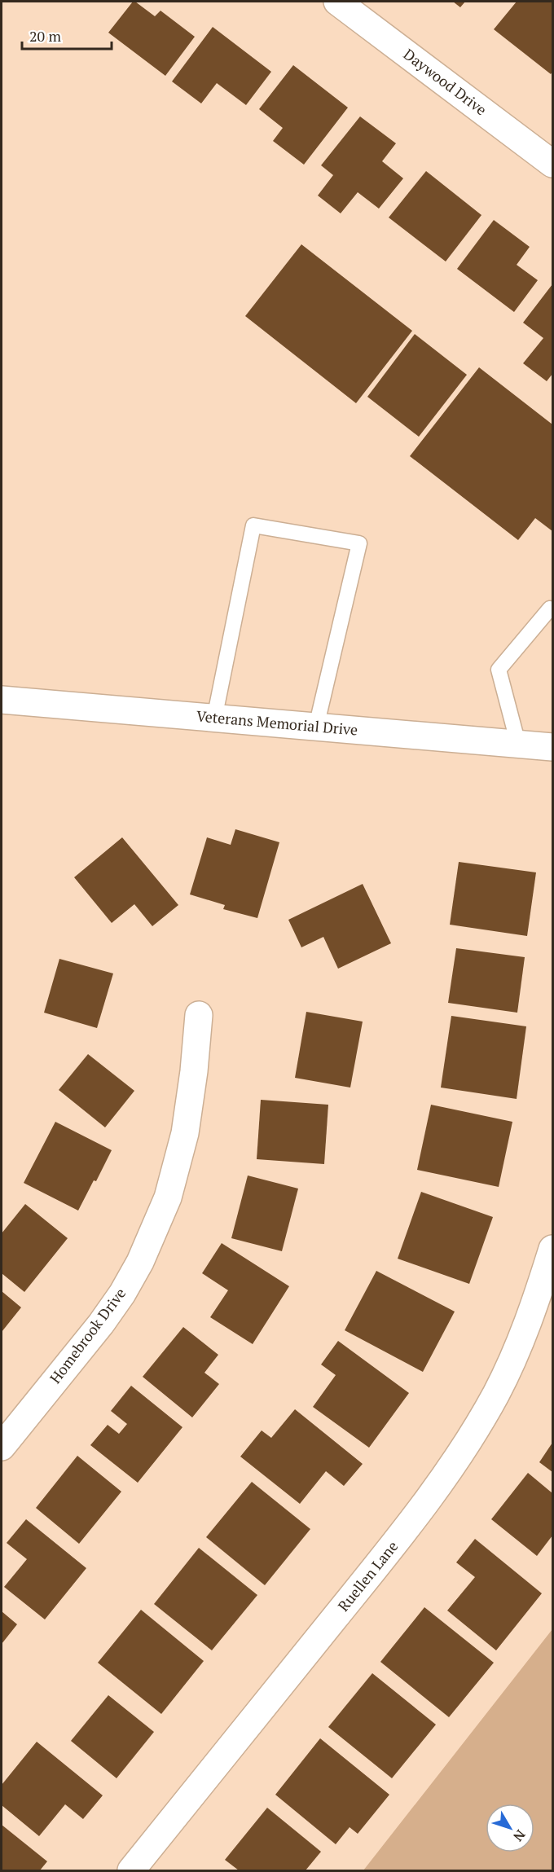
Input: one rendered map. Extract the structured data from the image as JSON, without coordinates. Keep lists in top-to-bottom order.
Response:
{
  "streets": {
    "street": [
      "Daywood Drive",
      "Veterans Memorial Drive",
      "Homebrook Drive",
      "Ruellen Lane"
    ]
  },
  "scale_bar": "20 m",
  "north": "bottom right"
}
